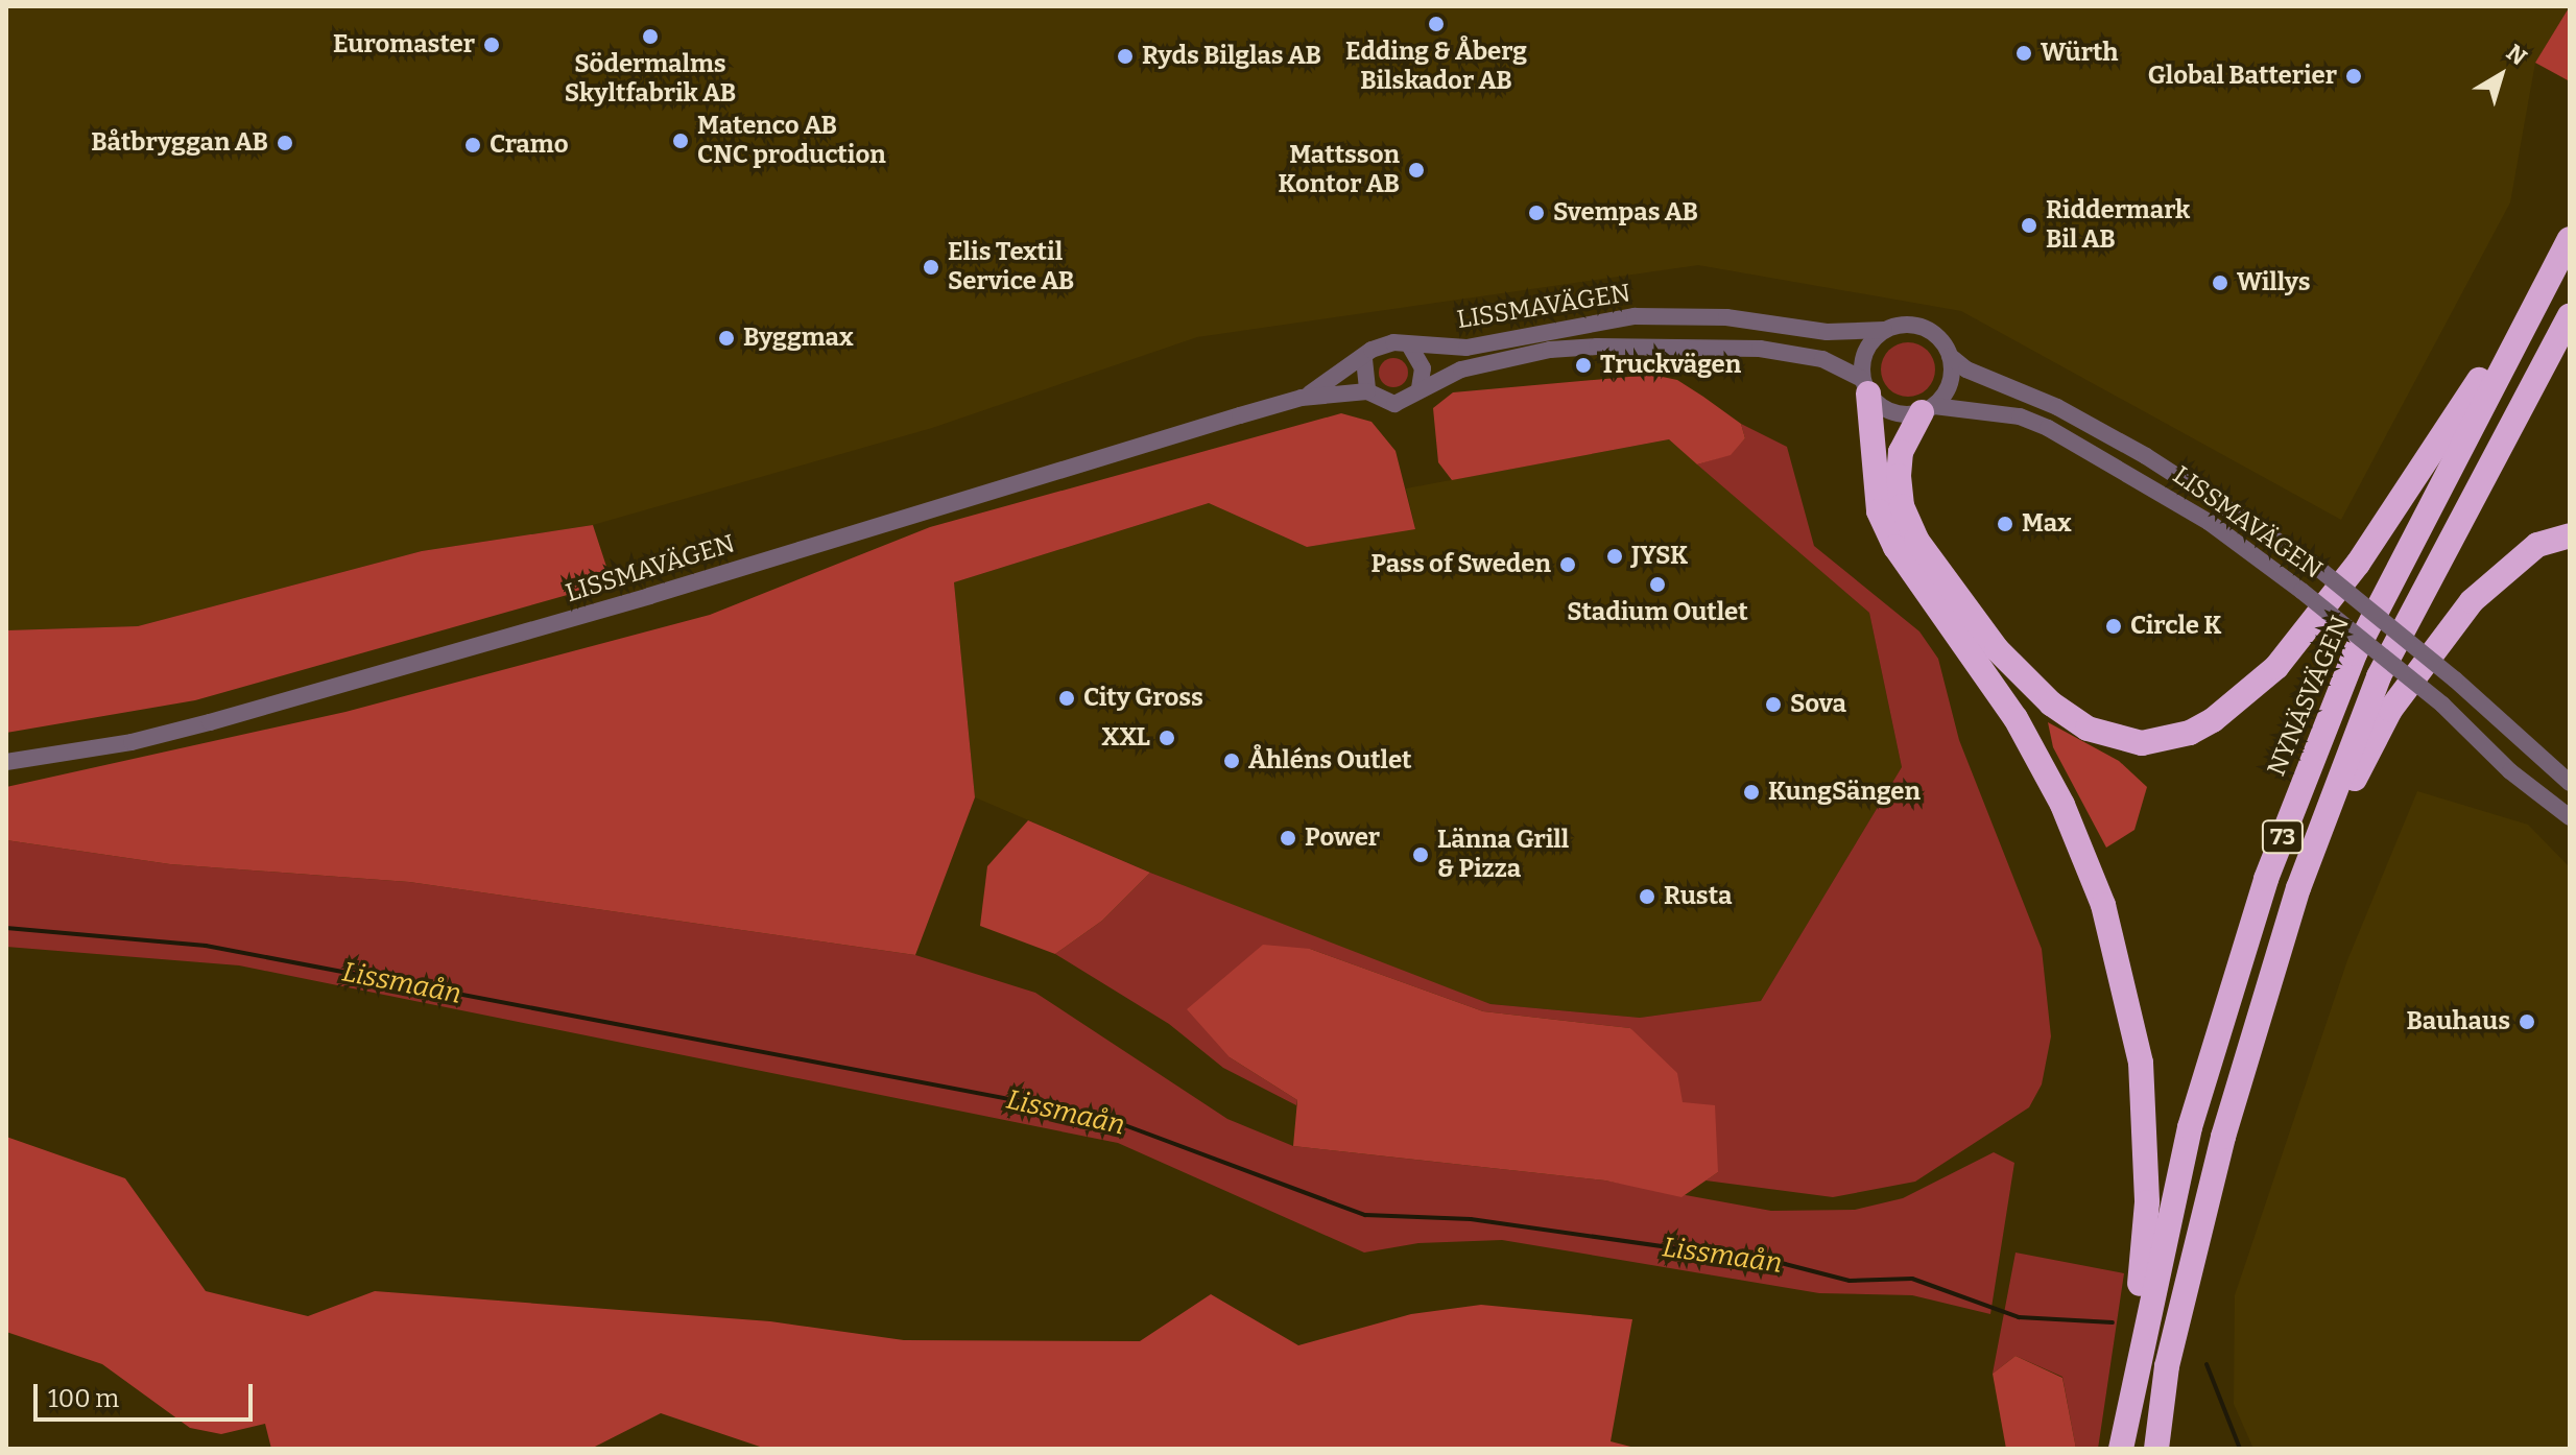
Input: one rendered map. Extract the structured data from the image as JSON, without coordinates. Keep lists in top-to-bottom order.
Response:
{
  "streets": {
    "highway": ["NYNÄSVÄGEN", "73"],
    "street": ["LISSMAVÄGEN"]
  },
  "water": ["Lissmaån"],
  "places": [
    "Edding & Åberg Bilskador AB",
    "Södermalms Skyltfabrik AB",
    "Euromaster",
    "Würth",
    "Ryds Bilglas AB",
    "Global Batterier",
    "Matenco AB CNC production",
    "Båtbryggan AB",
    "Cramo",
    "Mattsson Kontor AB",
    "Svempas AB",
    "Riddermark Bil AB",
    "Elis Textil Service AB",
    "Willys",
    "Byggmax",
    "Truckvägen",
    "Max",
    "JYSK",
    "Pass of Sweden",
    "Stadium Outlet",
    "Circle K",
    "City Gross",
    "Sova",
    "XXL",
    "Åhléns Outlet",
    "KungSängen",
    "Power",
    "Länna Grill & Pizza",
    "Rusta",
    "Bauhaus"
  ],
  "scale_bar": "100 m",
  "north": "top right"
}
